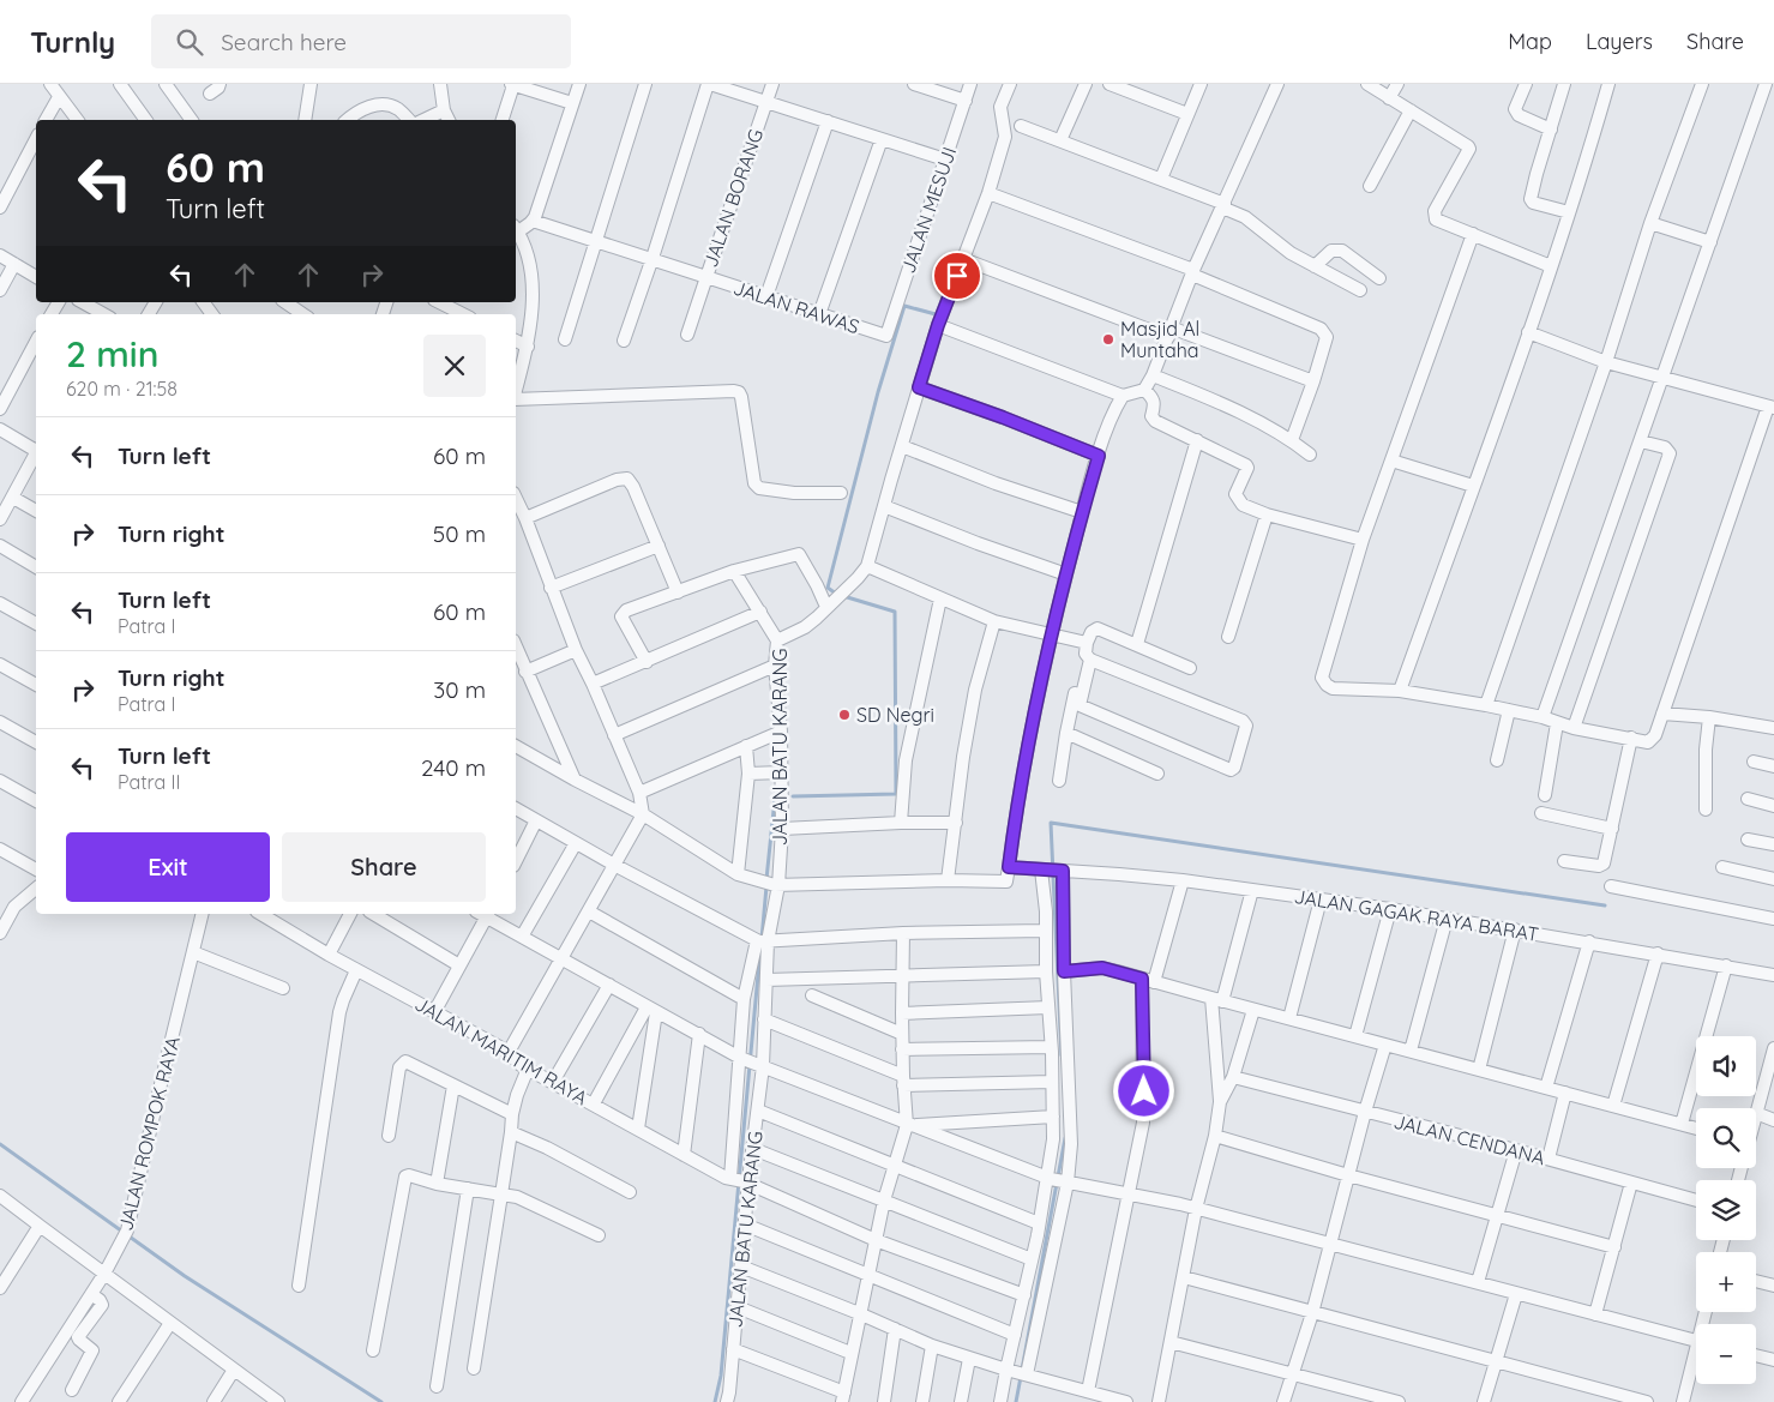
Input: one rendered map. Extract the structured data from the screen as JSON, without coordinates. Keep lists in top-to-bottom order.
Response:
{
  "streets": {
    "street": [
      "JALAN BORANG",
      "JALAN MESUJI",
      "JALAN RAWAS",
      "JALAN BATU KARANG",
      "JALAN GAGAK RAYA BARAT",
      "JALAN MARITIM RAYA",
      "JALAN ROMPOK RAYA",
      "JALAN CENDANA"
    ]
  },
  "crossings": [
    ["JALAN BORANG", "JALAN RAWAS"],
    ["JALAN MESUJI", "JALAN RAWAS"],
    ["JALAN BATU KARANG", "JALAN MARITIM RAYA"]
  ],
  "places": ["Masjid Al Muntaha", "SD Negri"],
  "page": {
    "header": "Turnly",
    "search": "Search here",
    "nav": ["Map", "Layers", "Share"],
    "turn": ["60 m", "Turn left"],
    "heading": ["2 min", "620 m · 21:58"],
    "list": [
      {
        "name": "Turn left",
        "value": "60 m"
      },
      {
        "name": "Turn right",
        "value": "50 m"
      },
      {
        "name": "Turn left",
        "note": "Patra I",
        "value": "60 m"
      },
      {
        "name": "Turn right",
        "note": "Patra I",
        "value": "30 m"
      },
      {
        "name": "Turn left",
        "note": "Patra II",
        "value": "240 m"
      }
    ],
    "buttons": ["Exit", "Share"],
    "map_buttons": ["+", "−"]
  }
}
